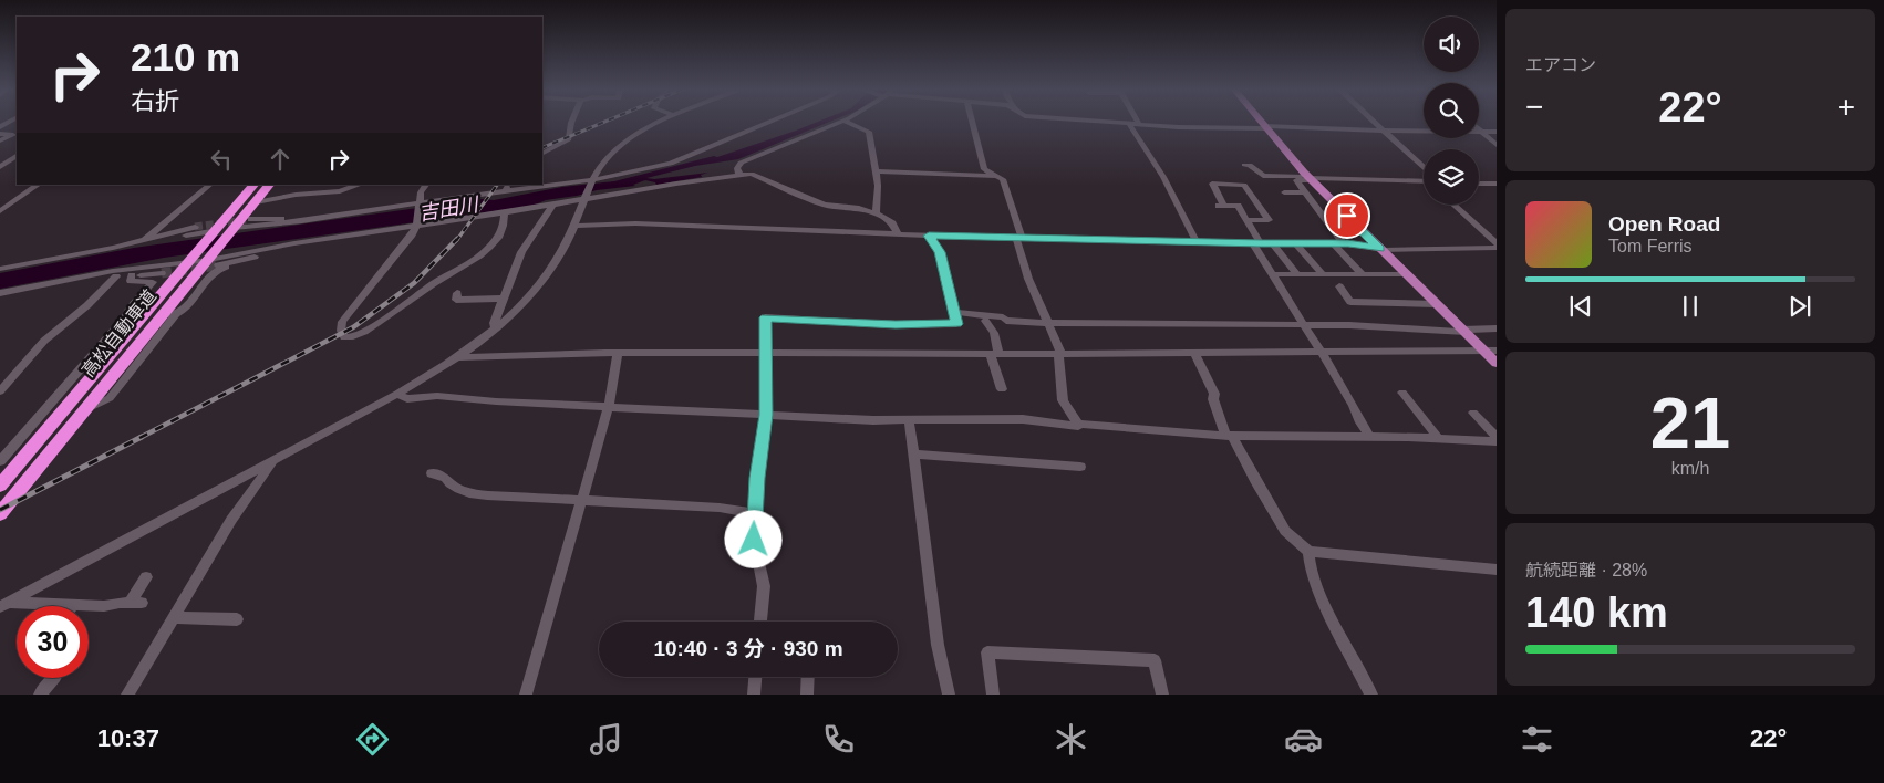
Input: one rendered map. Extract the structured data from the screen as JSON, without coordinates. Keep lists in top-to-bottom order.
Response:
{
  "streets": {
    "highway": ["高松自動車道"]
  },
  "water": ["吉田川"],
  "page": {
    "tile": [
      "エアコン",
      ["21", "km/h"],
      ["航続距離 · 28%", "140 km"]
    ],
    "turn": ["210 m", "右折"],
    "heat": ["−", "22°", "+"],
    "song": ["Open Road", "Tom Ferris"],
    "limit": "30",
    "trip": "10:40 · 3 分 · 930 m",
    "tabs": ["10:37", "22°"]
  }
}
